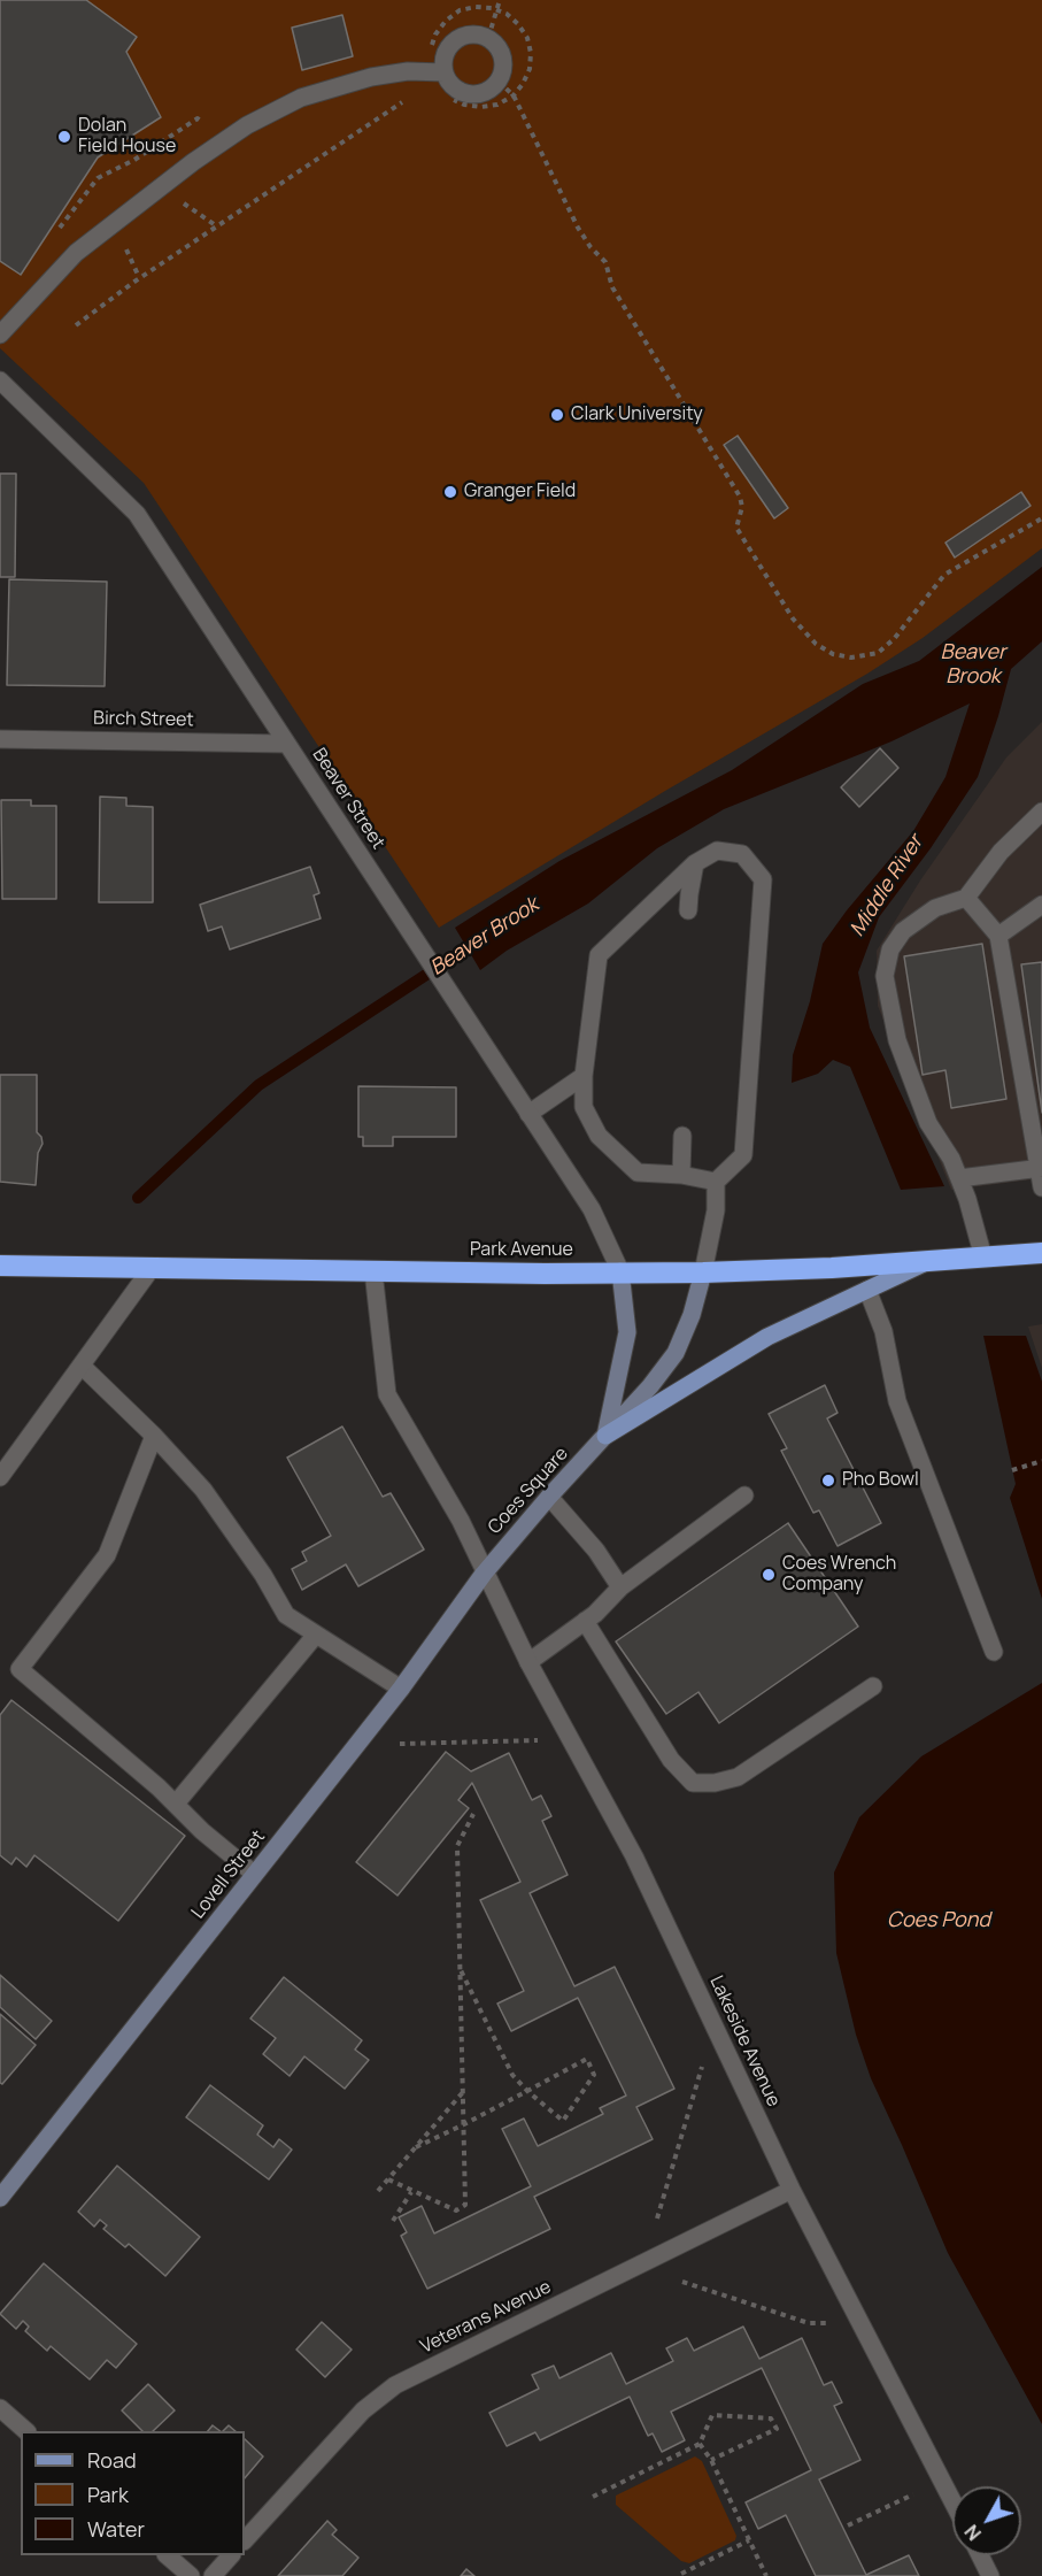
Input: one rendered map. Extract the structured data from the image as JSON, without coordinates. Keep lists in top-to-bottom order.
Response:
{
  "streets": {
    "highway": ["Park Avenue"],
    "street": [
      "Birch Street",
      "Beaver Street",
      "Coes Square",
      "Lovell Street",
      "Lakeside Avenue",
      "Veterans Avenue"
    ]
  },
  "crossings": [
    ["Birch Street", "Beaver Street"],
    ["Beaver Street", "Park Avenue"],
    ["Park Avenue", "Coes Square"],
    ["Park Avenue", "Lakeside Avenue"],
    ["Coes Square", "Lovell Street"],
    ["Coes Square", "Lakeside Avenue"],
    ["Lovell Street", "Lakeside Avenue"],
    ["Lakeside Avenue", "Veterans Avenue"]
  ],
  "water": ["Beaver Brook", "Middle River", "Coes Pond"],
  "places": [
    "Dolan Field House",
    "Clark University",
    "Granger Field",
    "Pho Bowl",
    "Coes Wrench Company"
  ],
  "legend": ["Road", "Park", "Water"],
  "north": "bottom left"
}
